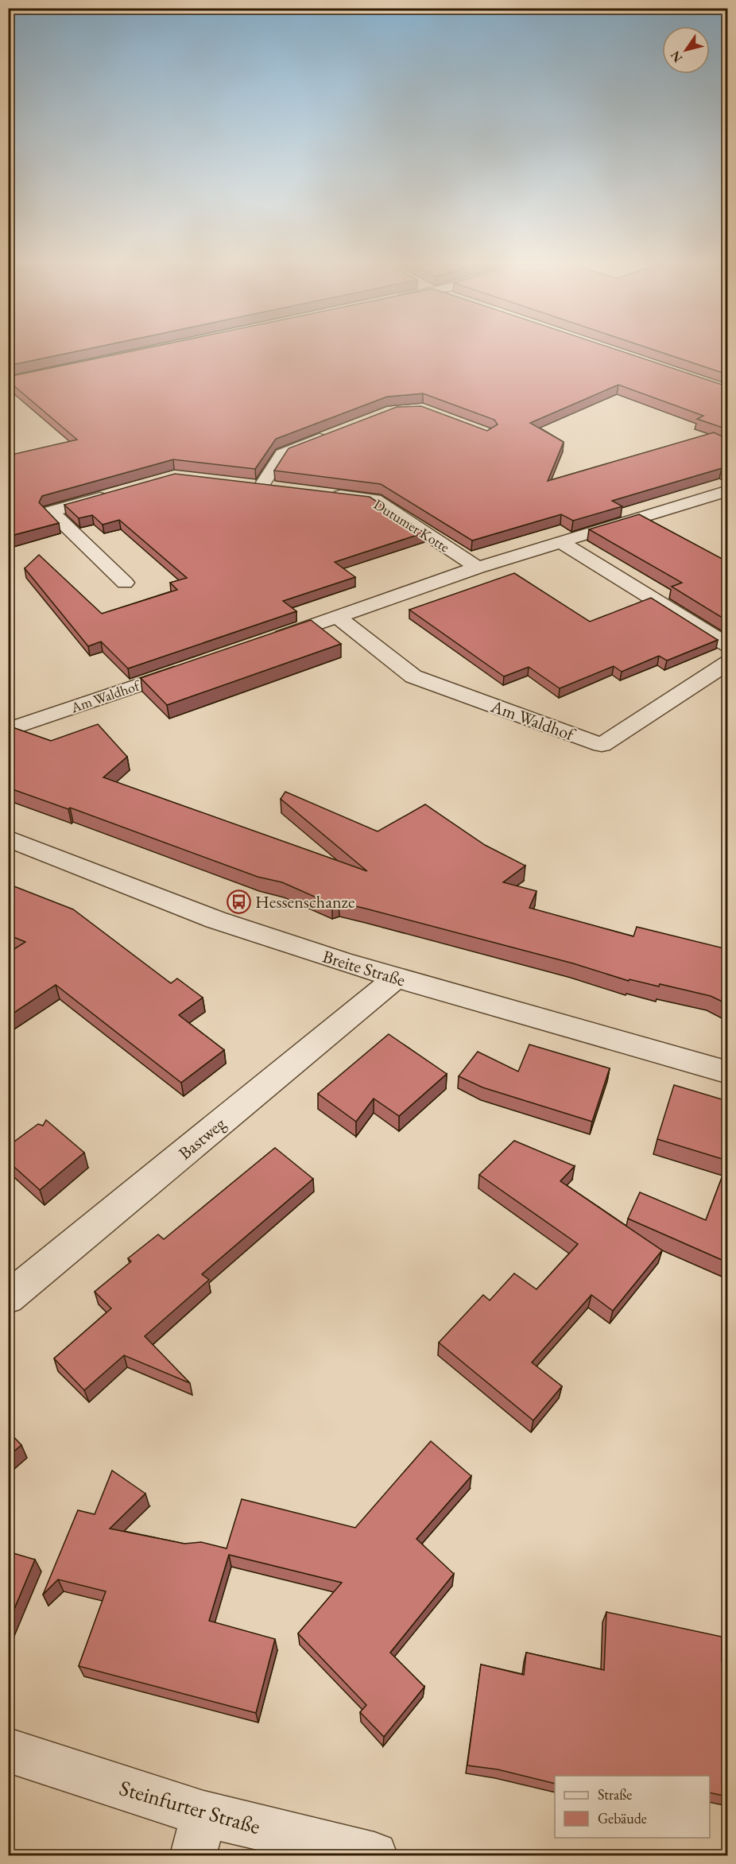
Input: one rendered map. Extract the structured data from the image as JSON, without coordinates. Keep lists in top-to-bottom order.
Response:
{
  "streets": {
    "street": [
      "Dutumer Kotte",
      "Am Waldhof",
      "Breite Straße",
      "Bastweg",
      "Steinfurter Straße"
    ]
  },
  "crossings": [
    ["Breite Straße", "Bastweg"]
  ],
  "places": {
    "bus stop": ["Hessenschanze"]
  },
  "legend": ["Straße", "Gebäude"],
  "north": "bottom left"
}
